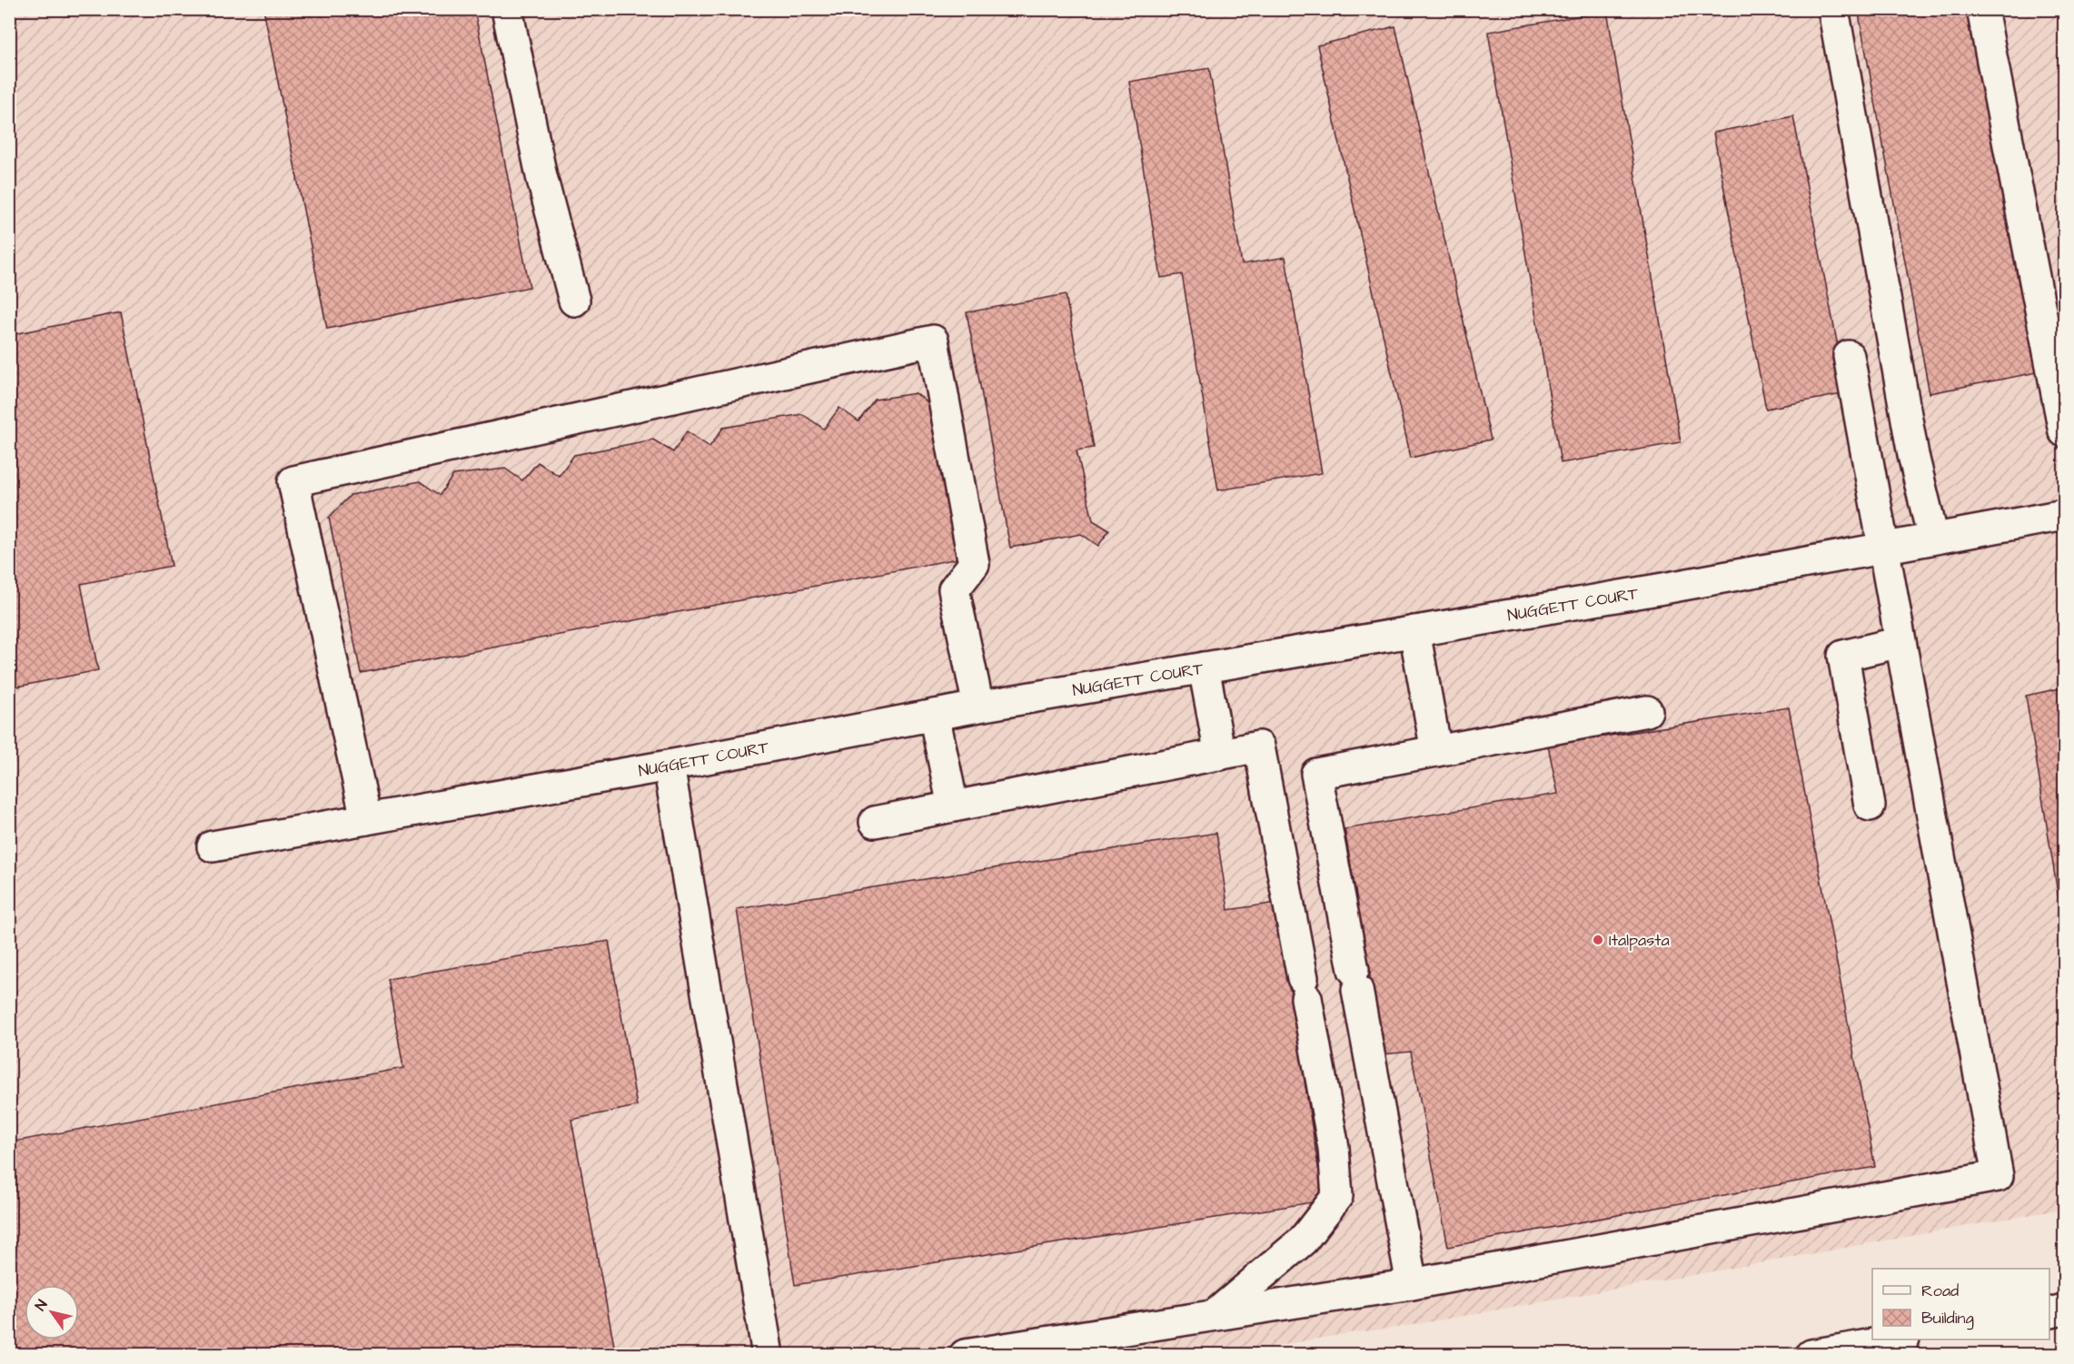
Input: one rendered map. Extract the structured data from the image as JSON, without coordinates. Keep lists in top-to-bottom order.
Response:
{
  "streets": {
    "street": ["NUGGETT COURT"]
  },
  "places": ["Italpasta"],
  "legend": ["Road", "Building"],
  "north": "top left"
}
